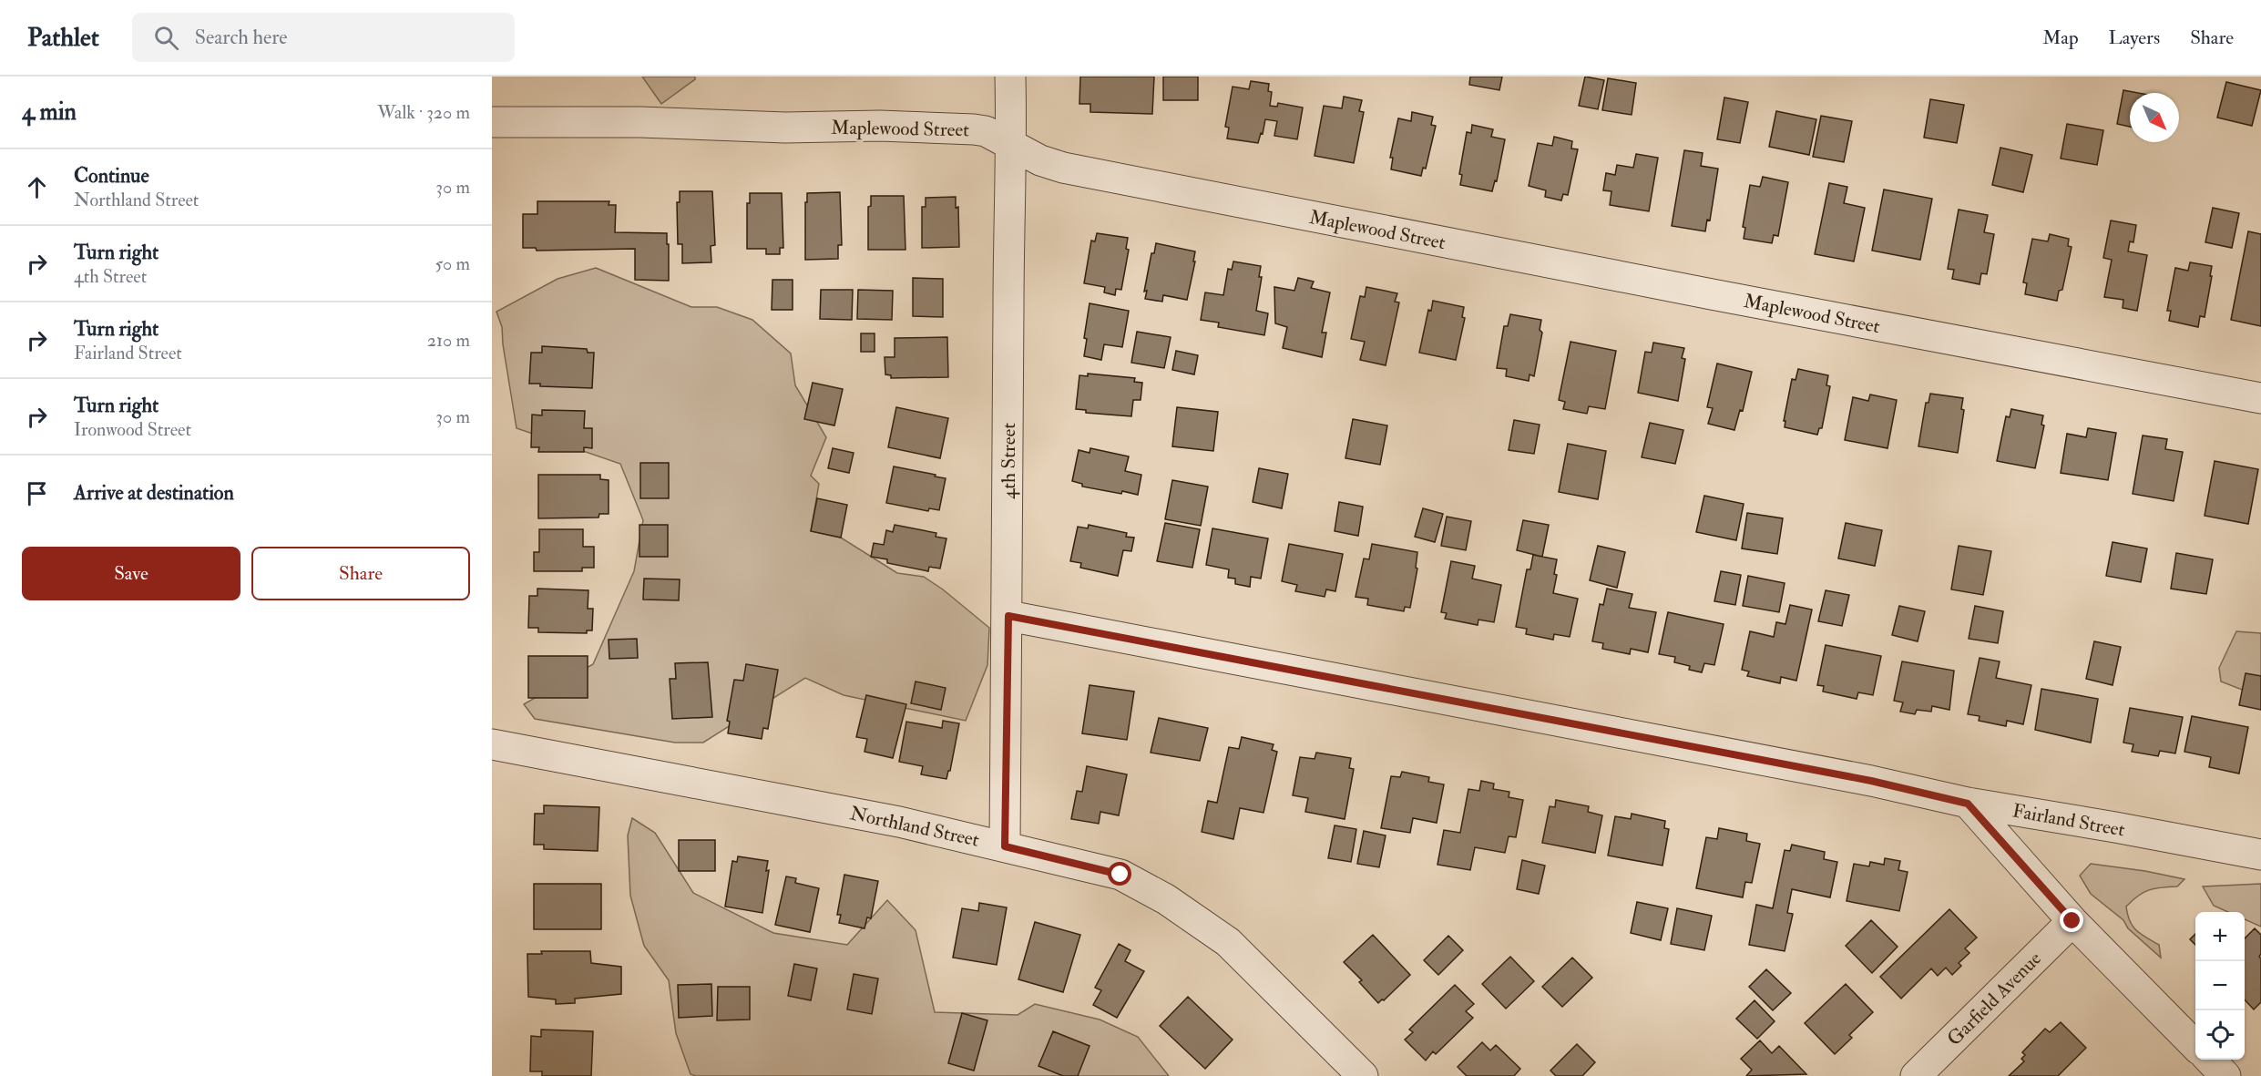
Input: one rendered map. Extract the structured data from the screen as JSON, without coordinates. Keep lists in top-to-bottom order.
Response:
{
  "streets": {
    "street": [
      "Maplewood Street",
      "4th Street",
      "Fairland Street",
      "Northland Street",
      "Garfield Avenue"
    ]
  },
  "crossings": [
    ["Maplewood Street", "4th Street"],
    ["4th Street", "Fairland Street"],
    ["4th Street", "Northland Street"]
  ],
  "north": "bottom right",
  "page": {
    "header": "Pathlet",
    "search": "Search here",
    "nav": ["Map", "Layers", "Share"],
    "heading": ["4 min", "Walk · 320 m"],
    "list": [
      ["Continue", "Northland Street", "30 m"],
      ["Turn right", "4th Street", "50 m"],
      ["Turn right", "Fairland Street", "210 m"],
      ["Turn right", "Ironwood Street", "30 m"],
      "Arrive at destination"
    ],
    "buttons": ["Save", "Share"],
    "map_buttons": ["+", "−"]
  }
}
